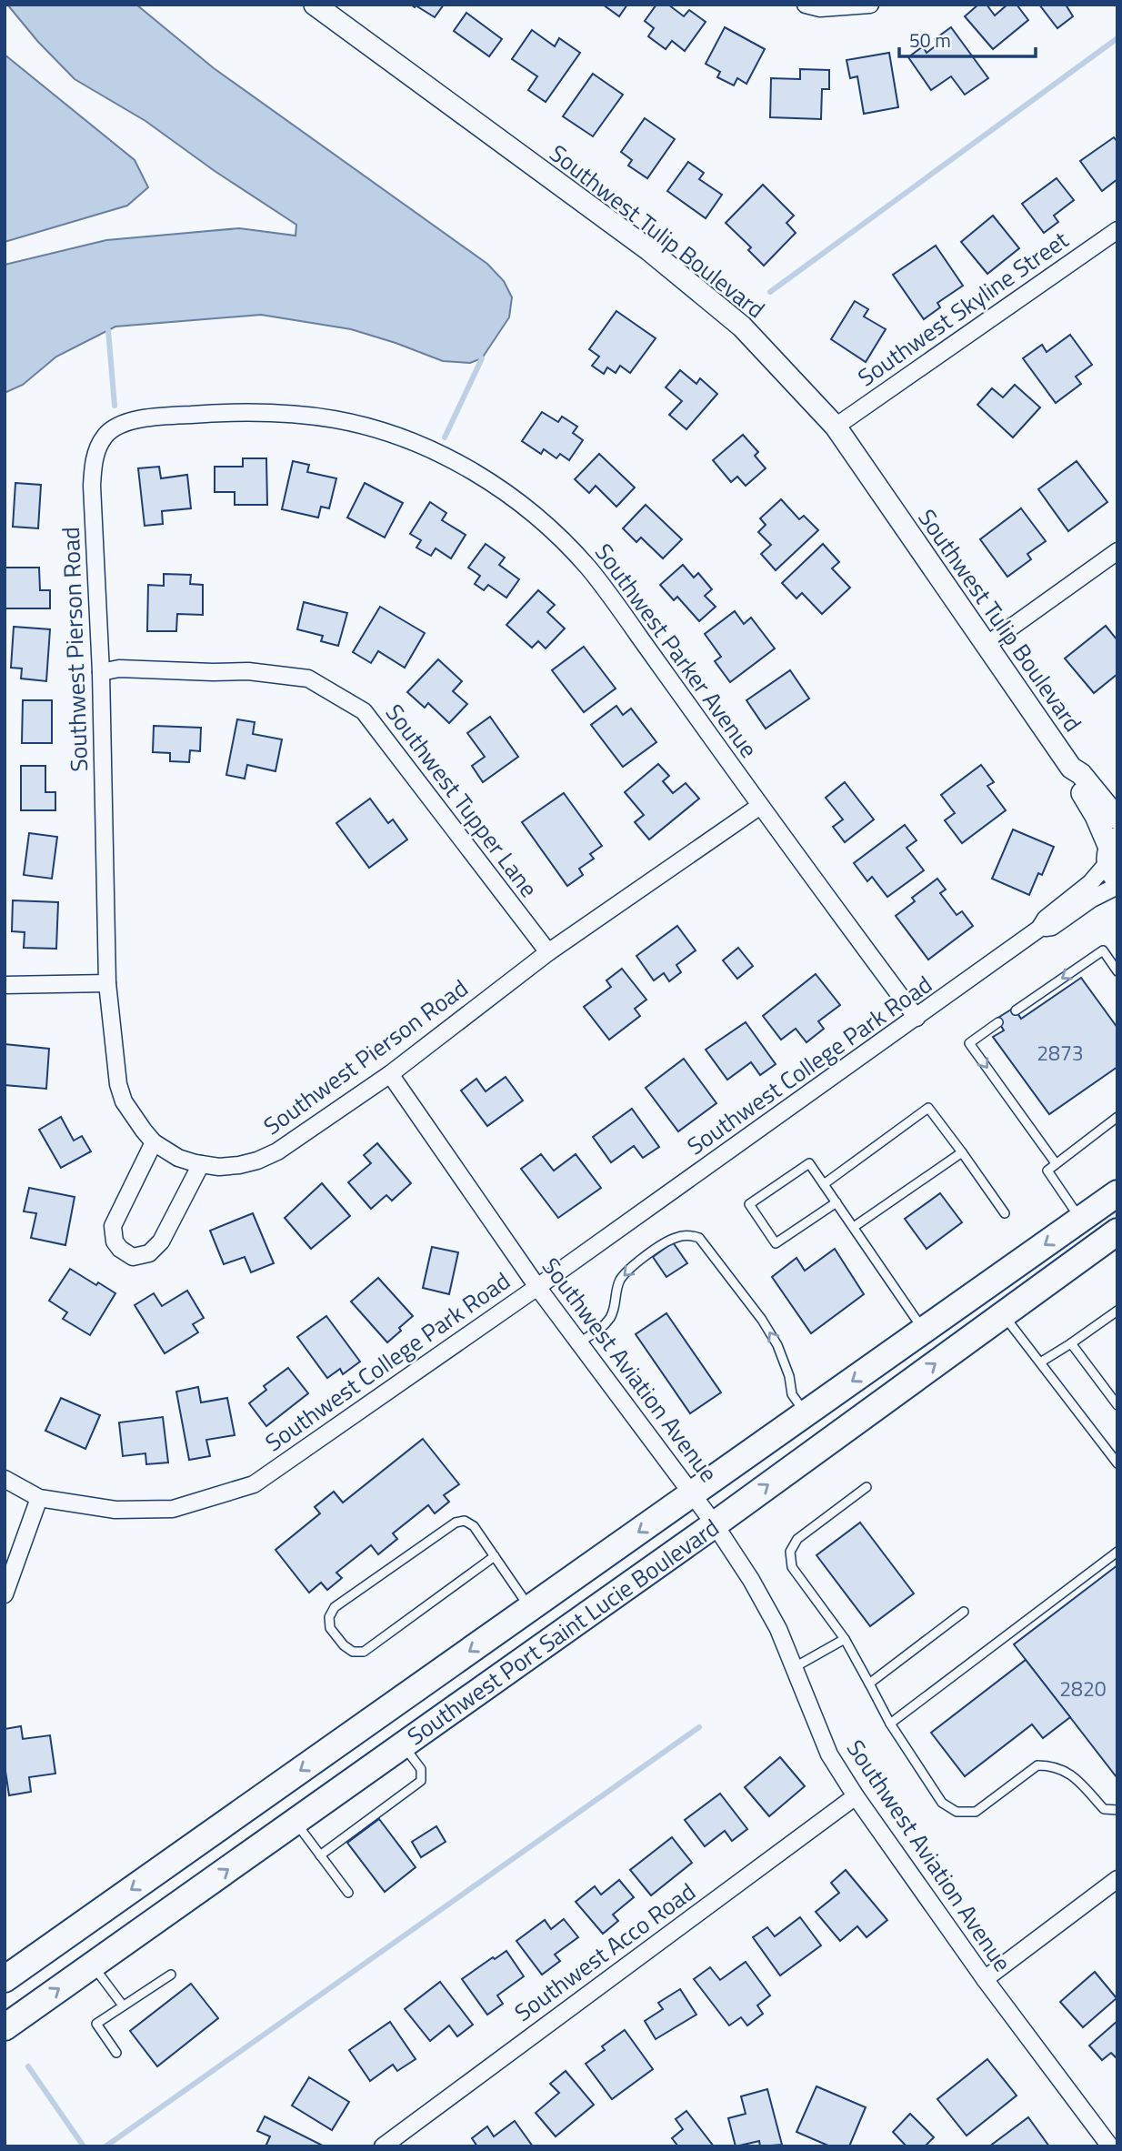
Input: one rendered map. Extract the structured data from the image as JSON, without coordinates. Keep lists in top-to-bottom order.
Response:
{
  "streets": {
    "main road": ["Southwest Port Saint Lucie Boulevard"],
    "street": [
      "Southwest Tulip Boulevard",
      "Southwest Skyline Street",
      "Southwest Pierson Road",
      "Southwest Parker Avenue",
      "Southwest Tupper Lane",
      "Southwest College Park Road",
      "Southwest Aviation Avenue",
      "Southwest Acco Road"
    ]
  },
  "crossings": [
    ["Southwest Tulip Boulevard", "Southwest Skyline Street"],
    ["Southwest Tulip Boulevard", "Southwest College Park Road"],
    ["Southwest Pierson Road", "Southwest Parker Avenue"],
    ["Southwest Pierson Road", "Southwest Tupper Lane"],
    ["Southwest Pierson Road", "Southwest Aviation Avenue"],
    ["Southwest Parker Avenue", "Southwest College Park Road"],
    ["Southwest College Park Road", "Southwest Aviation Avenue"],
    ["Southwest Aviation Avenue", "Southwest Port Saint Lucie Boulevard"],
    ["Southwest Aviation Avenue", "Southwest Acco Road"]
  ],
  "house_numbers": ["2873", "2820"],
  "scale_bar": "50 m"
}
